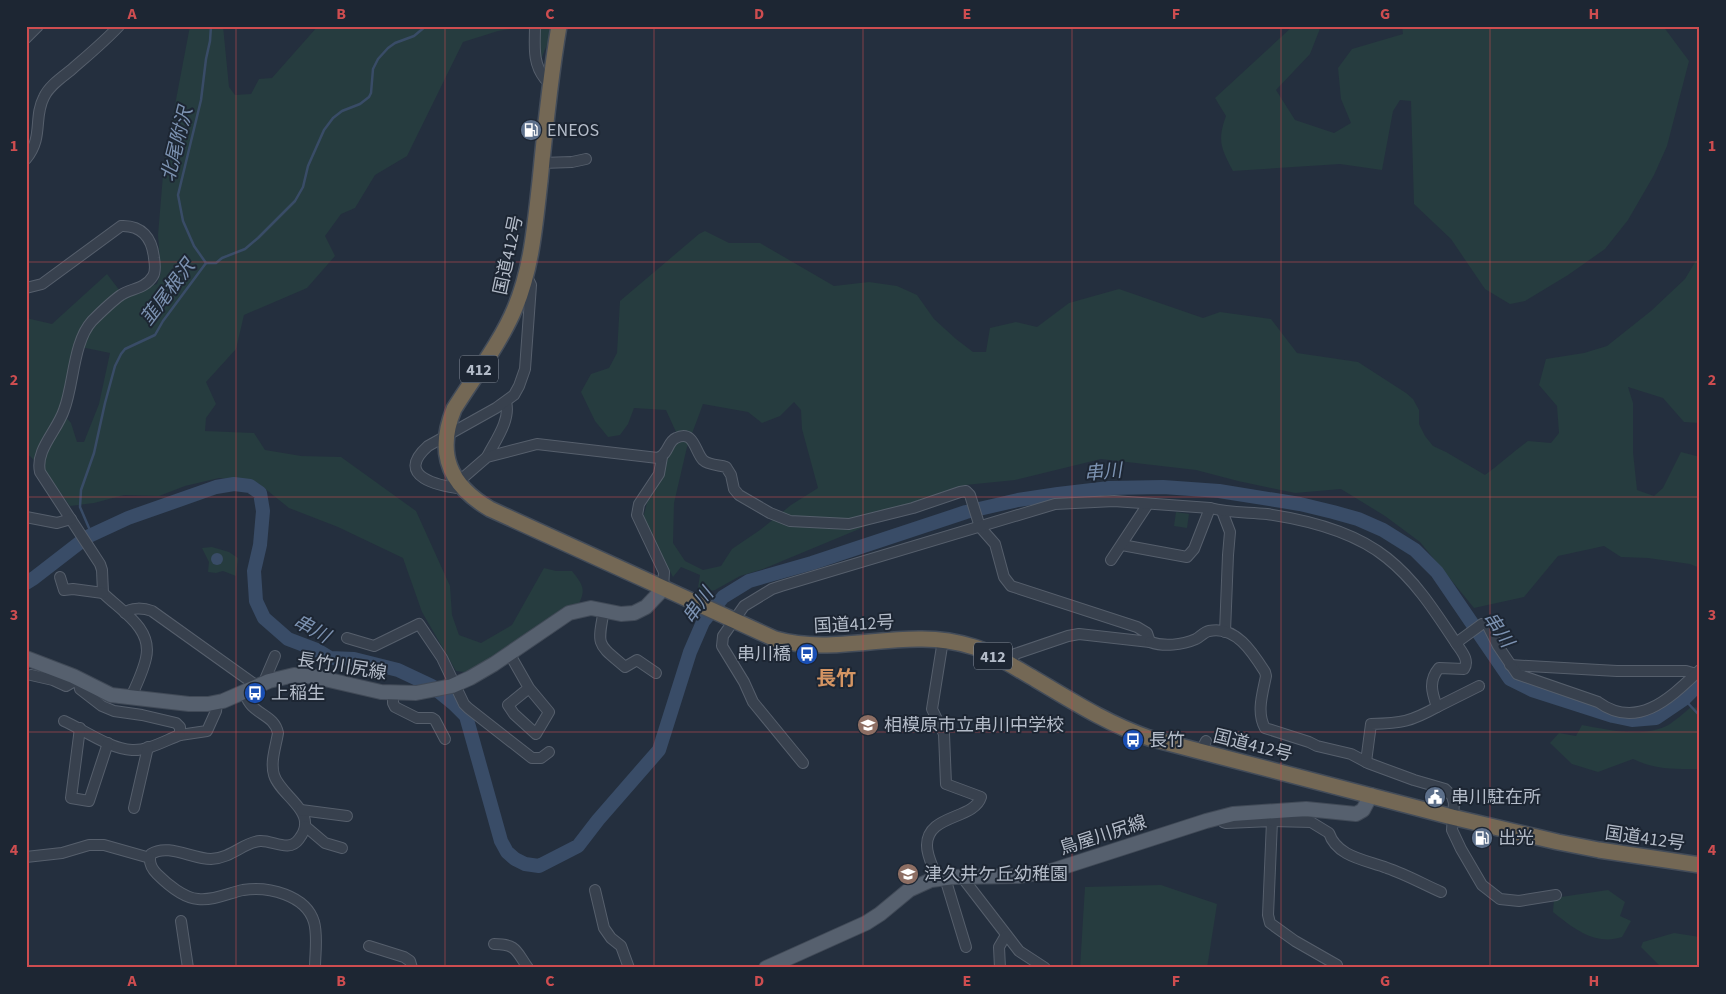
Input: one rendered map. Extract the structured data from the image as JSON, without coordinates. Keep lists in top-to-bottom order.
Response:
{
  "streets": {
    "highway": ["国道412号", "412"],
    "main road": ["長竹川尻線", "鳥屋川尻線"]
  },
  "crossings": [
    ["国道412号", "412"],
    ["国道412号", "鳥屋川尻線"],
    ["412", "長竹川尻線"]
  ],
  "districts": ["長竹"],
  "water": ["北尾附沢", "韮尾根沢", "串川"],
  "places": {
    "fuel station": ["ENEOS", "出光"],
    "bus stop": ["串川橋", "上稲生", "長竹"],
    "school or university": ["相模原市立串川中学校", "津久井ケ丘幼稚園"],
    "public building": ["串川駐在所"]
  },
  "grid": {
    "columns": [
      "A",
      "B",
      "C",
      "D",
      "E",
      "F",
      "G",
      "H"
    ],
    "rows": [
      "1",
      "2",
      "3",
      "4"
    ]
  }
}
